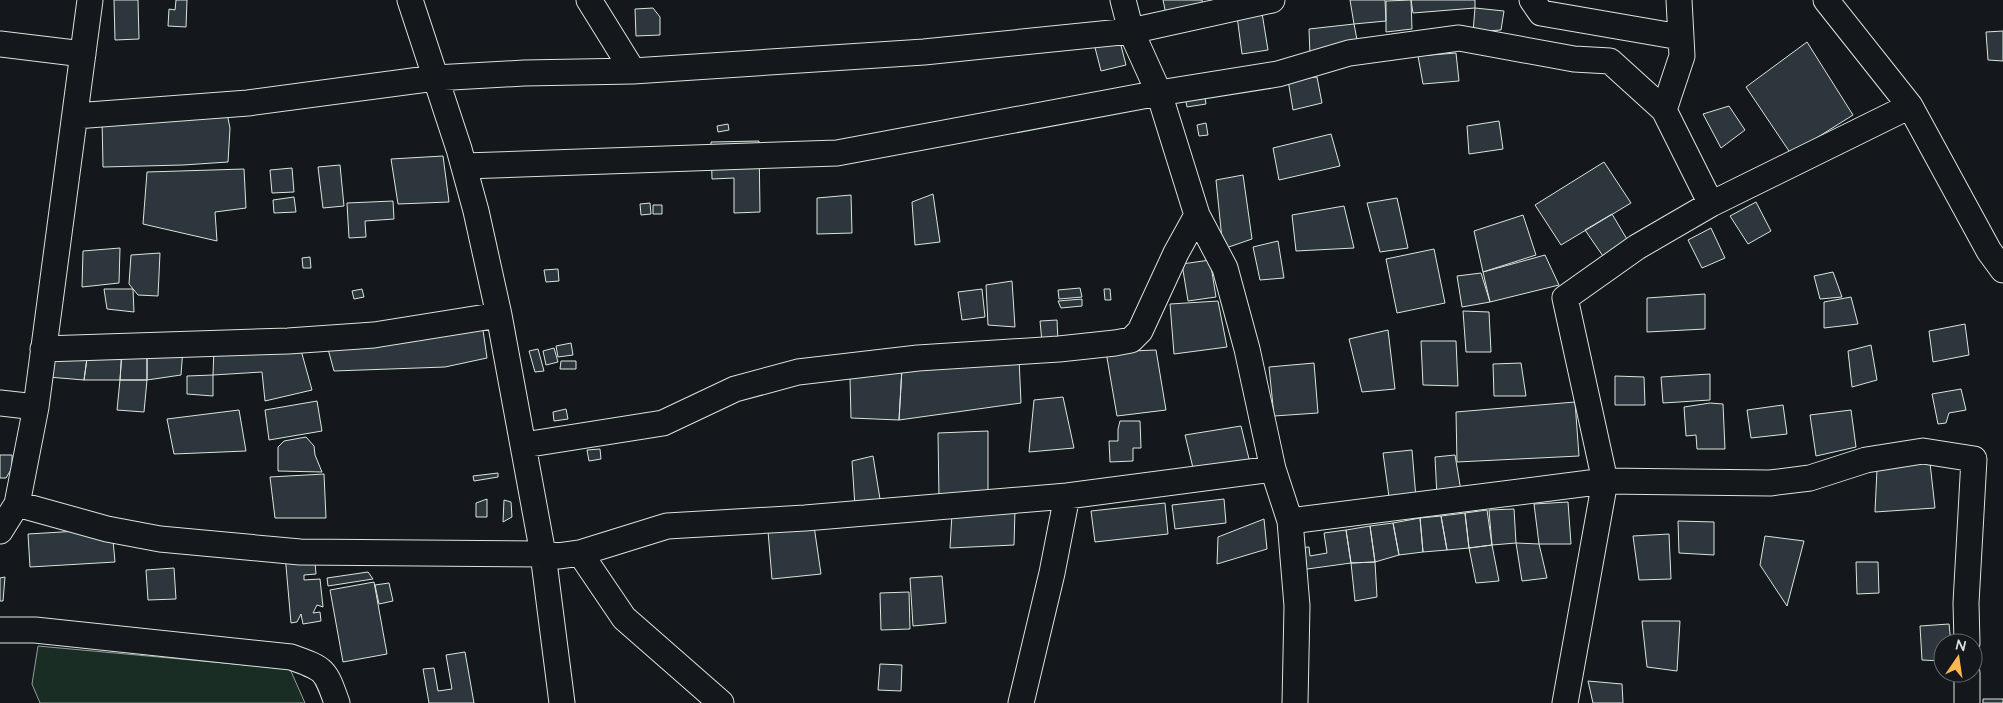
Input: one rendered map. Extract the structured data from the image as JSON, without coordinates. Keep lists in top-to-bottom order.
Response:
{
  "north": "top"
}
